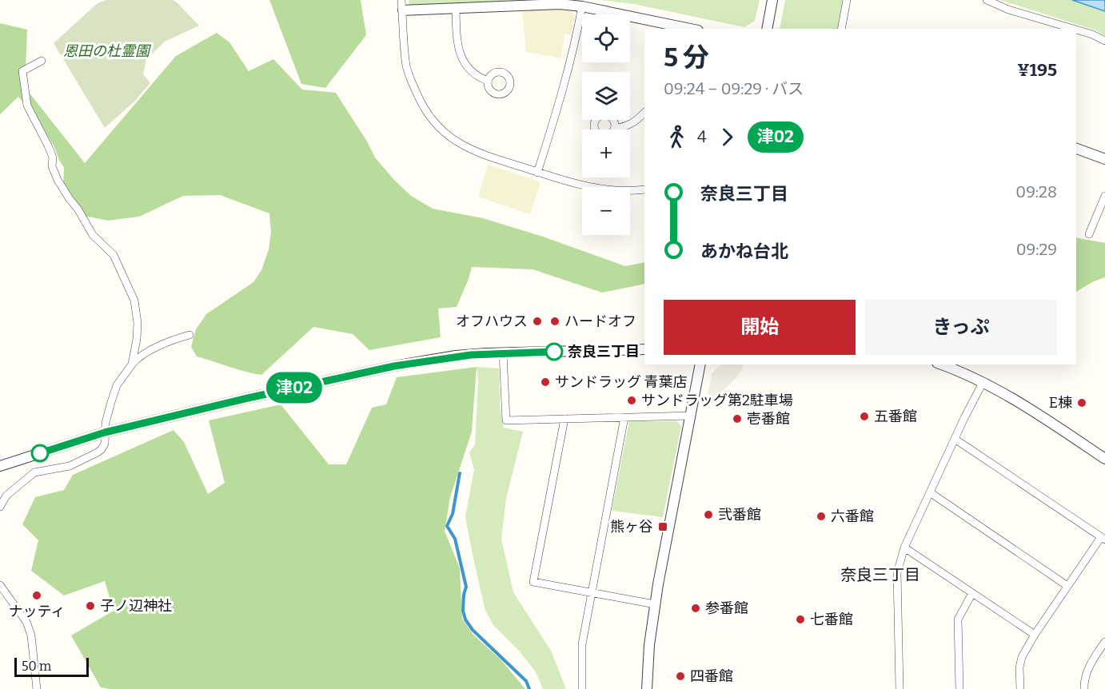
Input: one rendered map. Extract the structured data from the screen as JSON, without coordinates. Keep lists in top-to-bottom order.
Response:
{
  "districts": ["奈良三丁目"],
  "parks": ["恩田の杜霊園"],
  "places": {
    "other": [
      "オフハウス",
      "ハードオフ",
      "奈良三丁目",
      "サンドラッグ 青葉店",
      "サンドラッグ第2駐車場",
      "E棟",
      "五番館",
      "壱番館",
      "弐番館",
      "六番館",
      "ナッティ",
      "子ノ辺神社",
      "参番館",
      "七番館",
      "四番館"
    ],
    "transit": ["熊ヶ谷"]
  },
  "lines": ["bus line 津02"],
  "scale_bar": "50 m",
  "page": {
    "on_map": "津02",
    "map_buttons": ["+", "−"],
    "heading": ["5 分", "09:24 – 09:29 · バス", "¥195"],
    "legs": ["4", "津02"],
    "list": [
      {
        "name": "奈良三丁目",
        "value": "09:28"
      },
      {
        "name": "あかね台北",
        "value": "09:29"
      }
    ],
    "buttons": ["開始", "きっぷ"],
    "scale": "50 m"
  }
}
